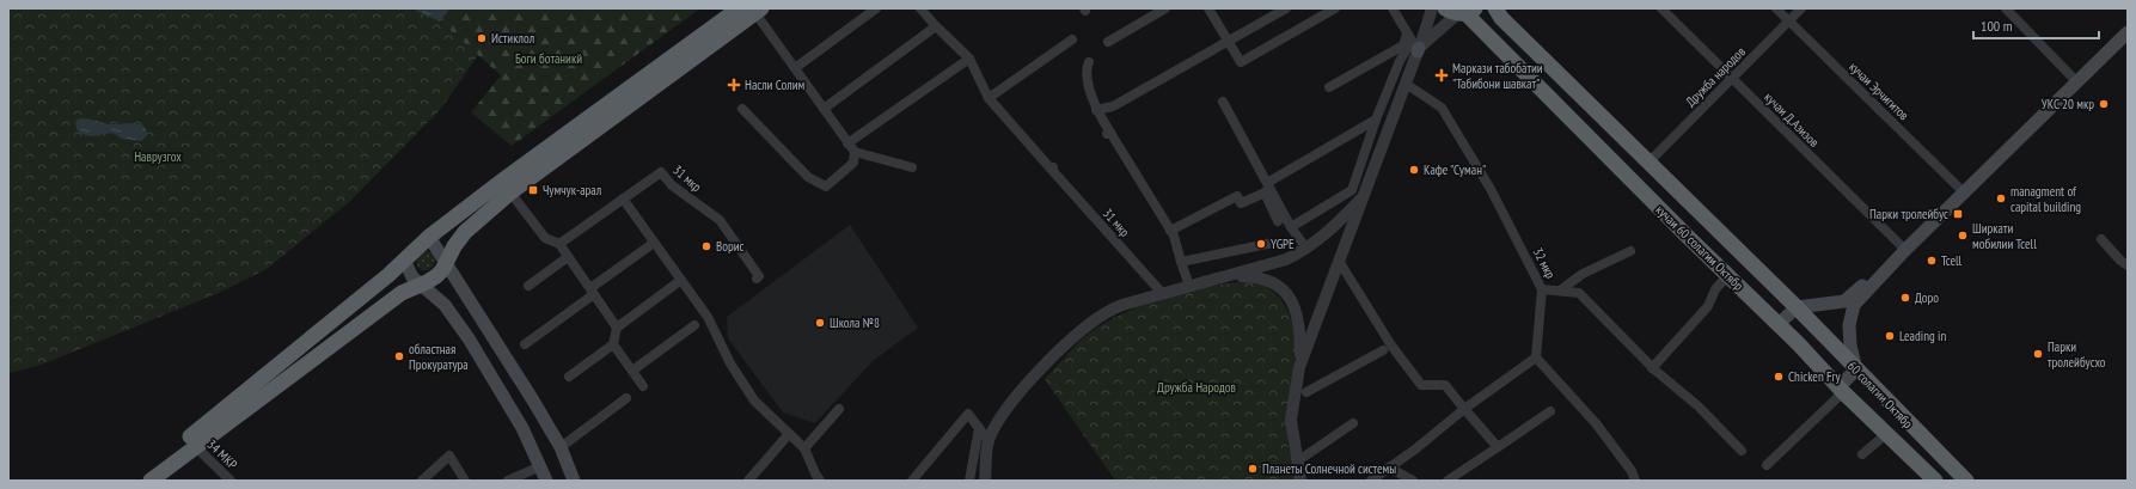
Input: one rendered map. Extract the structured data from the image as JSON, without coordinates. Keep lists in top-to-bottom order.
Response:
{
  "streets": {
    "highway": ["кучаи 60 солагии Октябр", "60 солагии Октябр"],
    "street": [
      "Дружба народов",
      "кучаи Эрчигитов",
      "кучаи Д.Азизов",
      "31 мкр",
      "32 мкр",
      "34 МКР"
    ]
  },
  "crossings": [
    ["Дружба народов", "кучаи Эрчигитов"],
    ["Дружба народов", "кучаи Д.Азизов"],
    ["Дружба народов", "кучаи 60 солагии Октябр"],
    ["кучаи 60 солагии Октябр", "60 солагии Октябр"]
  ],
  "parks": ["Боги ботаникй", "Наврузгох", "Дружба Народов"],
  "places": {
    "other": [
      "Истиклол",
      "УКС 20 мкр",
      "Кафе \"Суман\"",
      "managment of capital building",
      "Ширкати мобилии Tcell",
      "YGPE",
      "Ворис",
      "Tcell",
      "Доро",
      "Школа №8",
      "Leading in",
      "Парки тролейбусхо",
      "областная Прокуратура",
      "Chicken Fry",
      "Планеты Солнечной системы"
    ],
    "health": ["Маркази табобатии \"Табибони шавкат\"", "Насли Солим"],
    "transit": ["Чумчук-арал", "Парки тролейбус"]
  },
  "scale_bar": "100 m"
}
